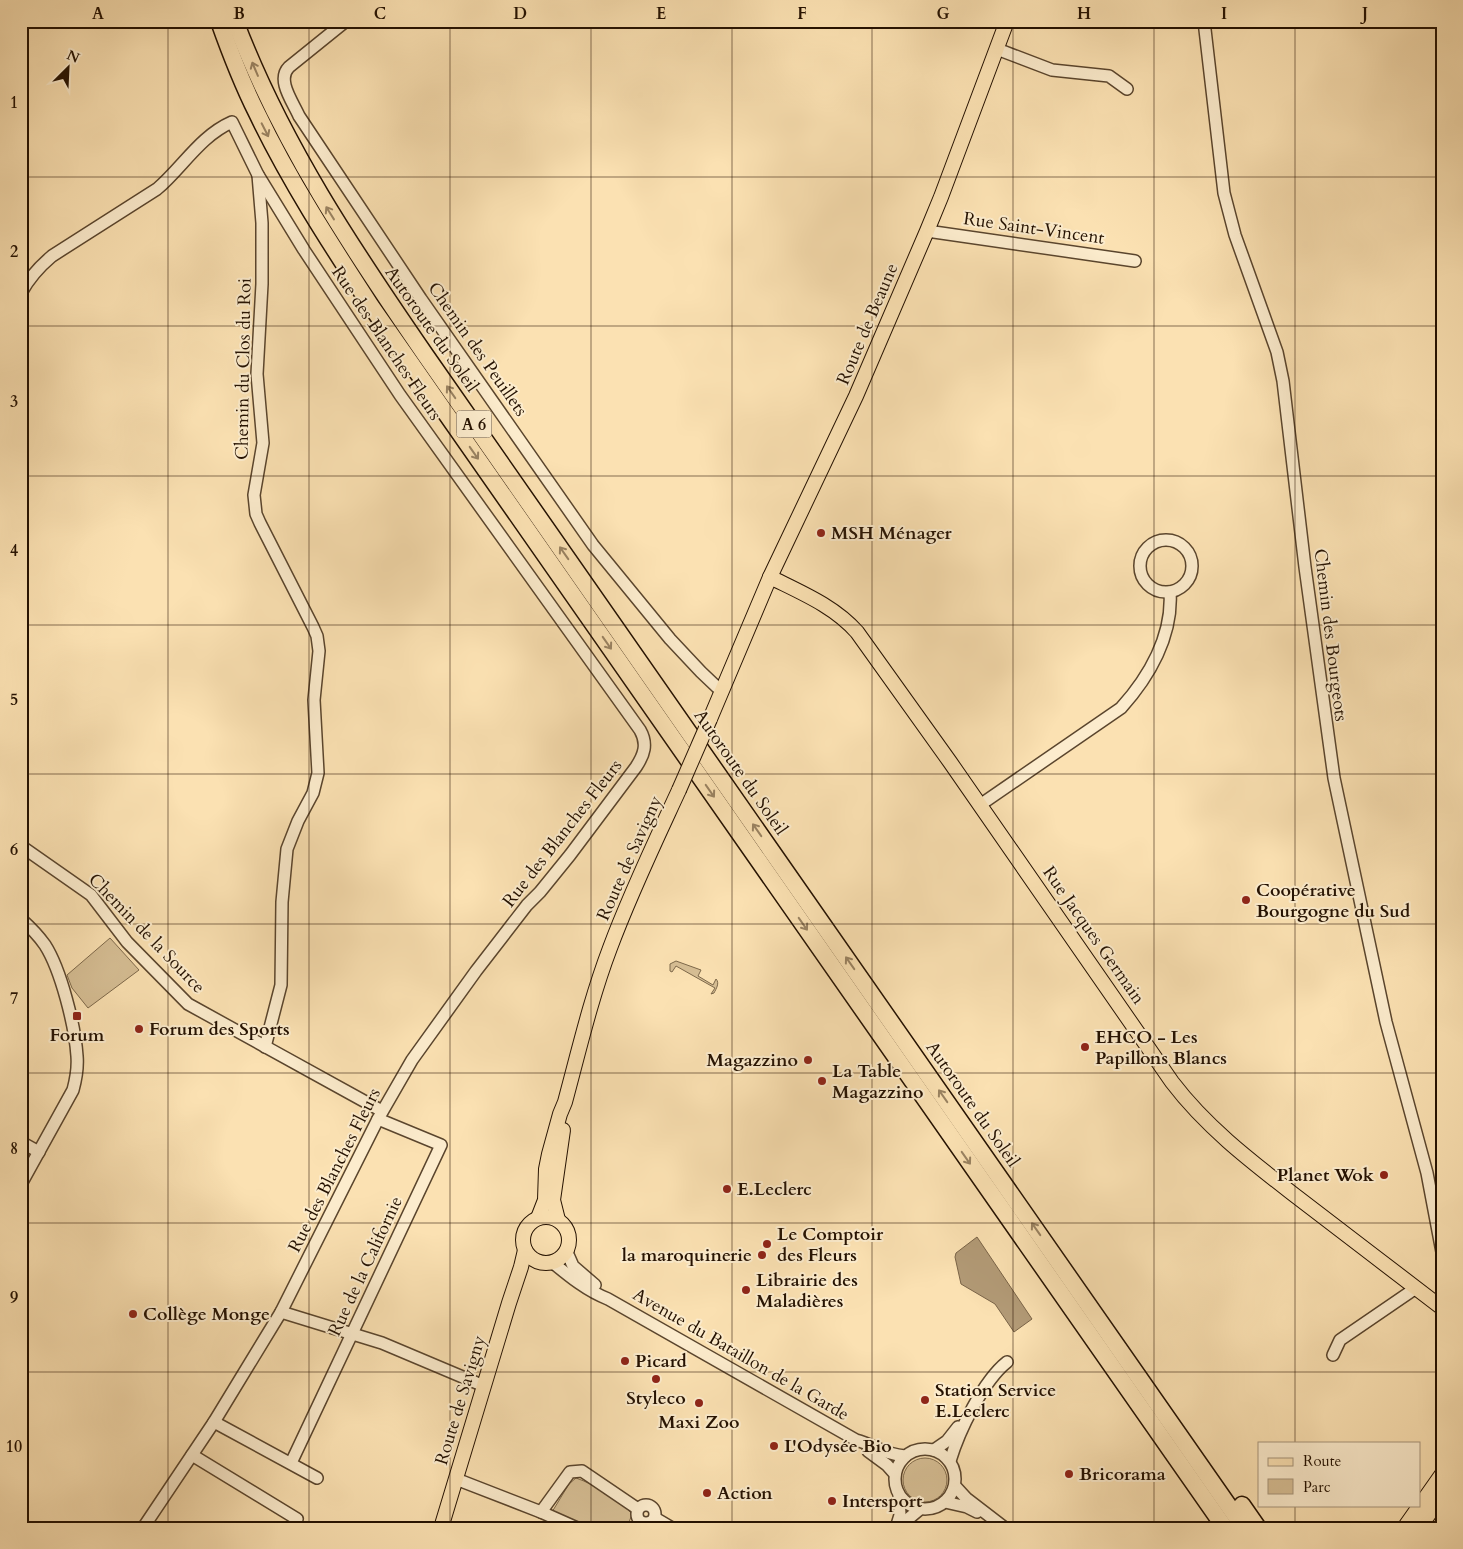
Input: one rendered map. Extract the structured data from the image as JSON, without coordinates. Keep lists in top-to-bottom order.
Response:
{
  "streets": {
    "highway": ["Autoroute du Soleil", "A 6"],
    "main road": ["Route de Beaune", "Route de Savigny", "Rue Jacques Germain"],
    "street": [
      "Rue Saint-Vincent",
      "Rue des Blanches Fleurs",
      "Chemin des Peuillets",
      "Chemin du Clos du Roi",
      "Chemin des Bourgeots",
      "Chemin de la Source",
      "Rue de la Californie",
      "Avenue du Bataillon de la Garde"
    ]
  },
  "crossings": [
    ["Rue Saint-Vincent", "Route de Beaune"],
    ["Route de Beaune", "Route de Savigny"],
    ["Route de Beaune", "Rue Jacques Germain"],
    ["Rue des Blanches Fleurs", "Chemin du Clos du Roi"],
    ["Rue des Blanches Fleurs", "Chemin de la Source"],
    ["Rue des Blanches Fleurs", "Rue de la Californie"],
    ["Chemin des Peuillets", "Route de Savigny"],
    ["Chemin du Clos du Roi", "Chemin de la Source"],
    ["Route de Savigny", "Avenue du Bataillon de la Garde"],
    ["Chemin de la Source", "Rue de la Californie"]
  ],
  "places": {
    "other": [
      "MSH Ménager",
      "Coopérative Bourgogne du Sud",
      "Forum des Sports",
      "EHCO - Les Papillons Blancs",
      "Magazzino",
      "La Table Magazzino",
      "Planet Wok",
      "E.Leclerc",
      "Le Comptoir des Fleurs",
      "la maroquinerie",
      "Librairie des Maladières",
      "Collège Monge",
      "Picard",
      "Styleco",
      "Station Service E.Leclerc",
      "Maxi Zoo",
      "L'Odysée Bio",
      "Bricorama",
      "Action",
      "Intersport"
    ],
    "transit": ["Forum"]
  },
  "legend": ["Route", "Parc"],
  "north": "top right",
  "grid": {
    "columns": [
      "A",
      "B",
      "C",
      "D",
      "E",
      "F",
      "G",
      "H",
      "I",
      "J"
    ],
    "rows": [
      "1",
      "2",
      "3",
      "4",
      "5",
      "6",
      "7",
      "8",
      "9",
      "10"
    ]
  }
}
